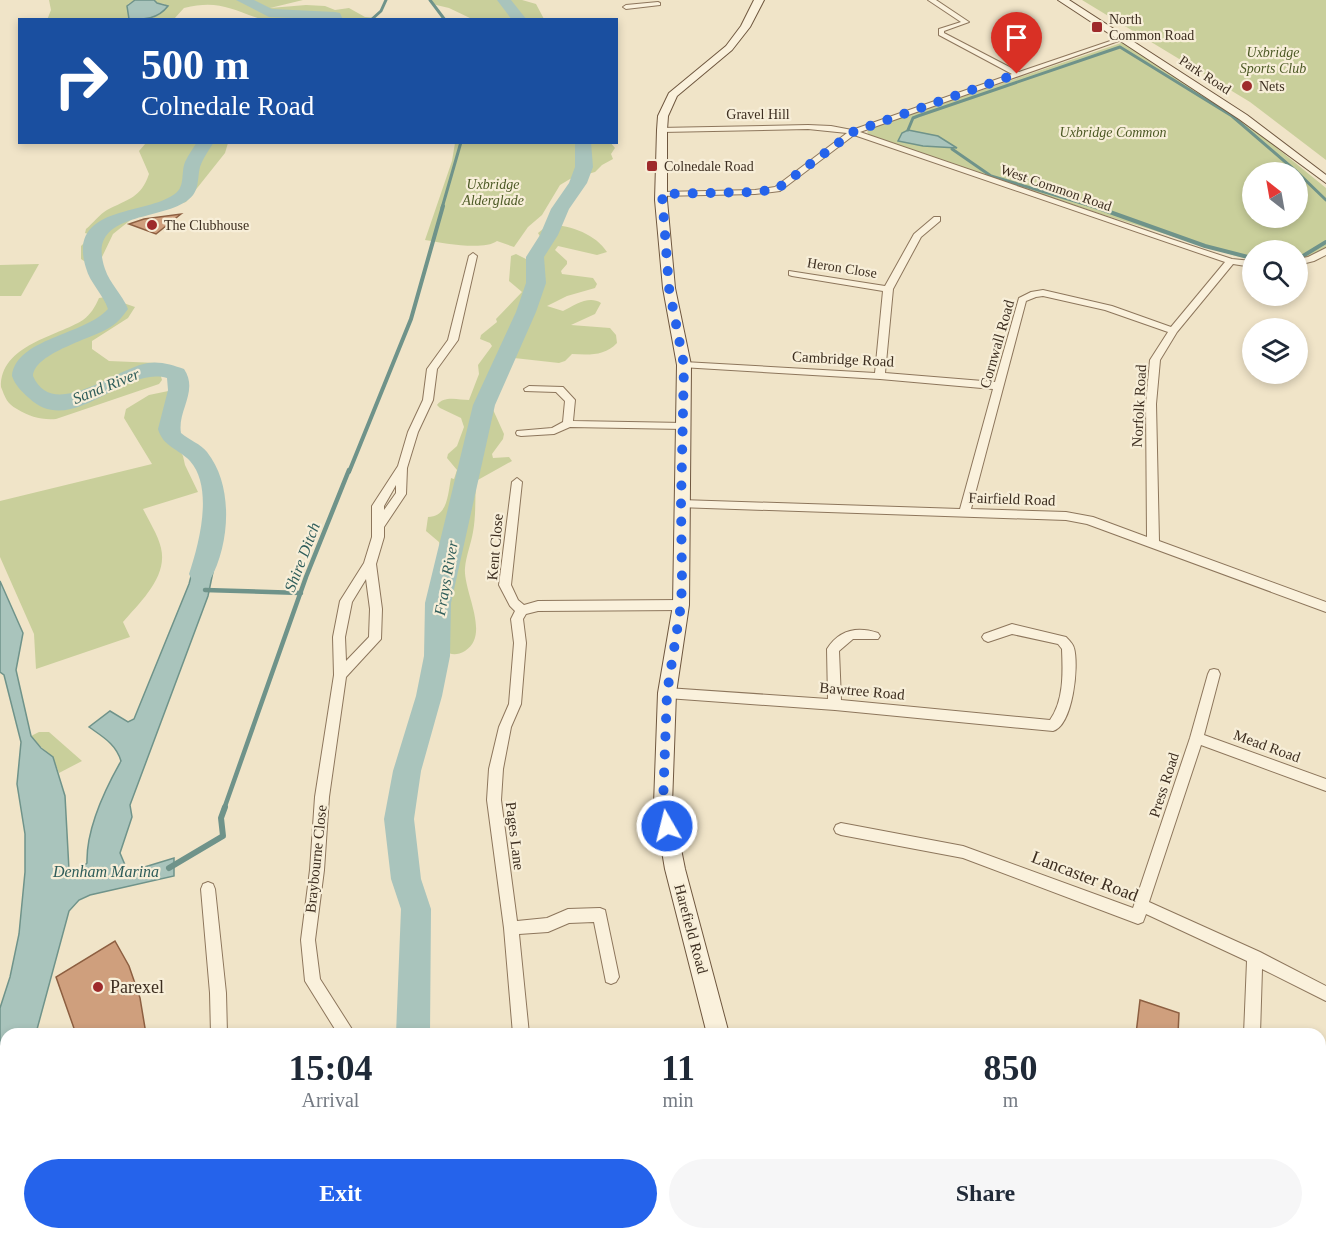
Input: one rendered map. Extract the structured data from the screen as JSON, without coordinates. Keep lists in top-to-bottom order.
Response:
{
  "streets": {
    "main road": ["Park Road", "Harefield Road"],
    "street": [
      "Gravel Hill",
      "West Common Road",
      "Heron Close",
      "Cornwall Road",
      "Cambridge Road",
      "Norfolk Road",
      "Fairfield Road",
      "Kent Close",
      "Bawtree Road",
      "Mead Road",
      "Press Road",
      "Pages Lane",
      "Braybourne Close",
      "Lancaster Road"
    ]
  },
  "crossings": [
    ["Gravel Hill", "West Common Road"],
    ["Gravel Hill", "Harefield Road"],
    ["West Common Road", "Norfolk Road"],
    ["Cornwall Road", "Cambridge Road"],
    ["Cornwall Road", "Norfolk Road"],
    ["Cornwall Road", "Fairfield Road"],
    ["Cambridge Road", "Harefield Road"],
    ["Norfolk Road", "Fairfield Road"],
    ["Fairfield Road", "Harefield Road"],
    ["Kent Close", "Pages Lane"],
    ["Bawtree Road", "Harefield Road"],
    ["Mead Road", "Press Road"],
    ["Press Road", "Lancaster Road"]
  ],
  "water": [
    "Sand River",
    "Shire Ditch",
    "Frays River",
    "Denham Marina"
  ],
  "parks": ["Uxbridge Sports Club", "Uxbridge Common", "Uxbridge Alderglade"],
  "places": {
    "transit": ["North Common Road", "Colnedale Road"],
    "other": ["Nets", "The Clubhouse", "Parexel"]
  },
  "north": "top left",
  "page": {
    "turn": ["500 m", "Colnedale Road"],
    "eta": [
      "15:04",
      "Arrival",
      "11",
      "min",
      "850",
      "m"
    ],
    "buttons": ["Exit", "Share"]
  }
}
